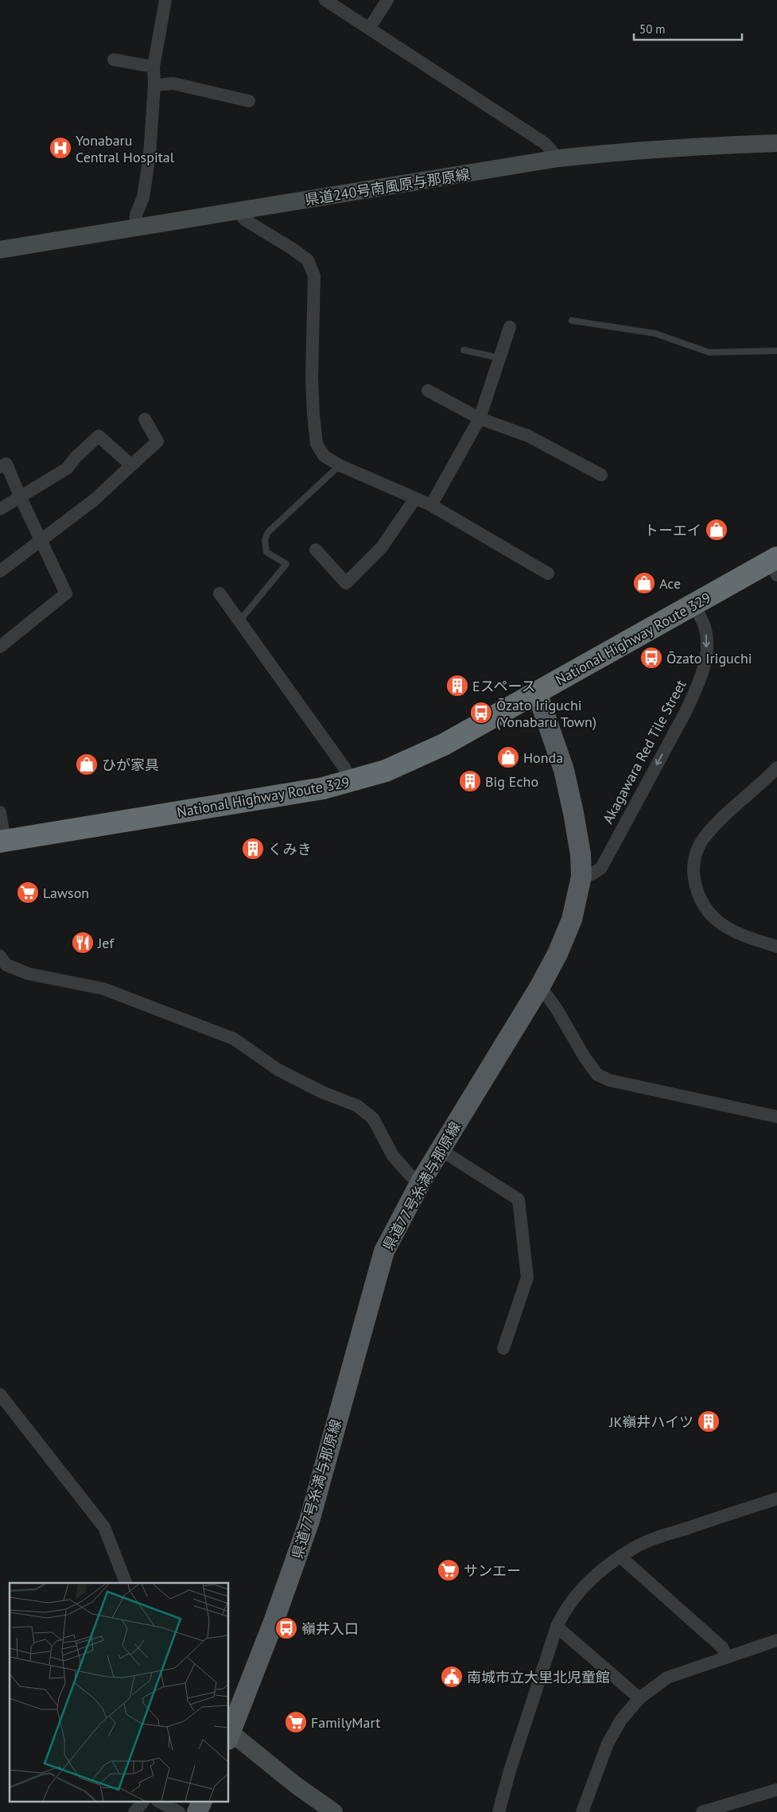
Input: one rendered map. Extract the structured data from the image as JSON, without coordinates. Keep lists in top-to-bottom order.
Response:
{
  "streets": {
    "highway": ["National Highway Route 329"],
    "main road": ["県道240号南風原与那原線", "県道77号糸満与那原線"],
    "street": ["Akagawara Red Tile Street"]
  },
  "crossings": [
    ["National Highway Route 329", "Akagawara Red Tile Street"],
    ["National Highway Route 329", "県道77号糸満与那原線"],
    ["Akagawara Red Tile Street", "県道77号糸満与那原線"]
  ],
  "one_way": ["Akagawara Red Tile Street"],
  "places": {
    "hospital": ["Yonabaru Central Hospital"],
    "shop": [
      "トーエイ",
      "Ace",
      "Honda",
      "ひが家具"
    ],
    "bus stop": ["Ōzato Iriguchi", "Ōzato Iriguchi (Yonabaru Town)", "嶺井入口"],
    "building": [
      "Eスペース",
      "Big Echo",
      "くみき",
      "JK嶺井ハイツ"
    ],
    "supermarket": ["Lawson", "サンエー", "FamilyMart"],
    "restaurant": ["Jef"],
    "public building": ["南城市立大里北児童館"]
  },
  "scale_bar": "50 m"
}
